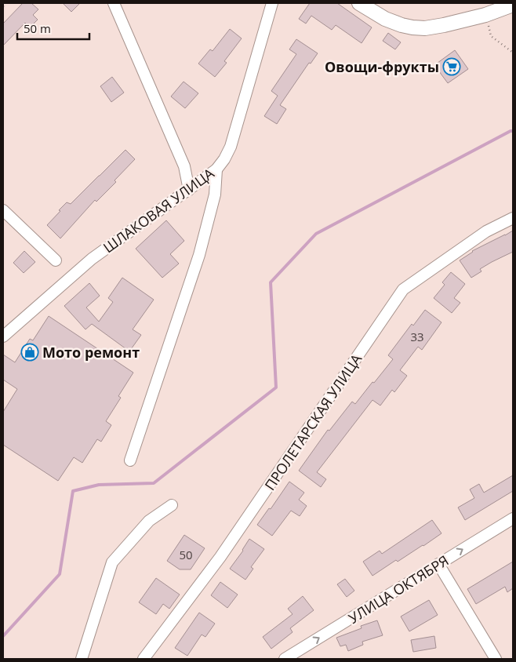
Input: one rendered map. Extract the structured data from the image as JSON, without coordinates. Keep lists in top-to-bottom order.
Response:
{
  "streets": {
    "street": ["ШЛАКОВАЯ УЛИЦА", "ПРОЛЕТАРСКАЯ УЛИЦА", "УЛИЦА ОКТЯБРЯ"]
  },
  "one_way": ["УЛИЦА ОКТЯБРЯ"],
  "places": {
    "supermarket": ["Овощи-фрукты"],
    "shop": ["Мото ремонт"]
  },
  "house_numbers": ["33", "50"],
  "scale_bar": "50 m"
}
